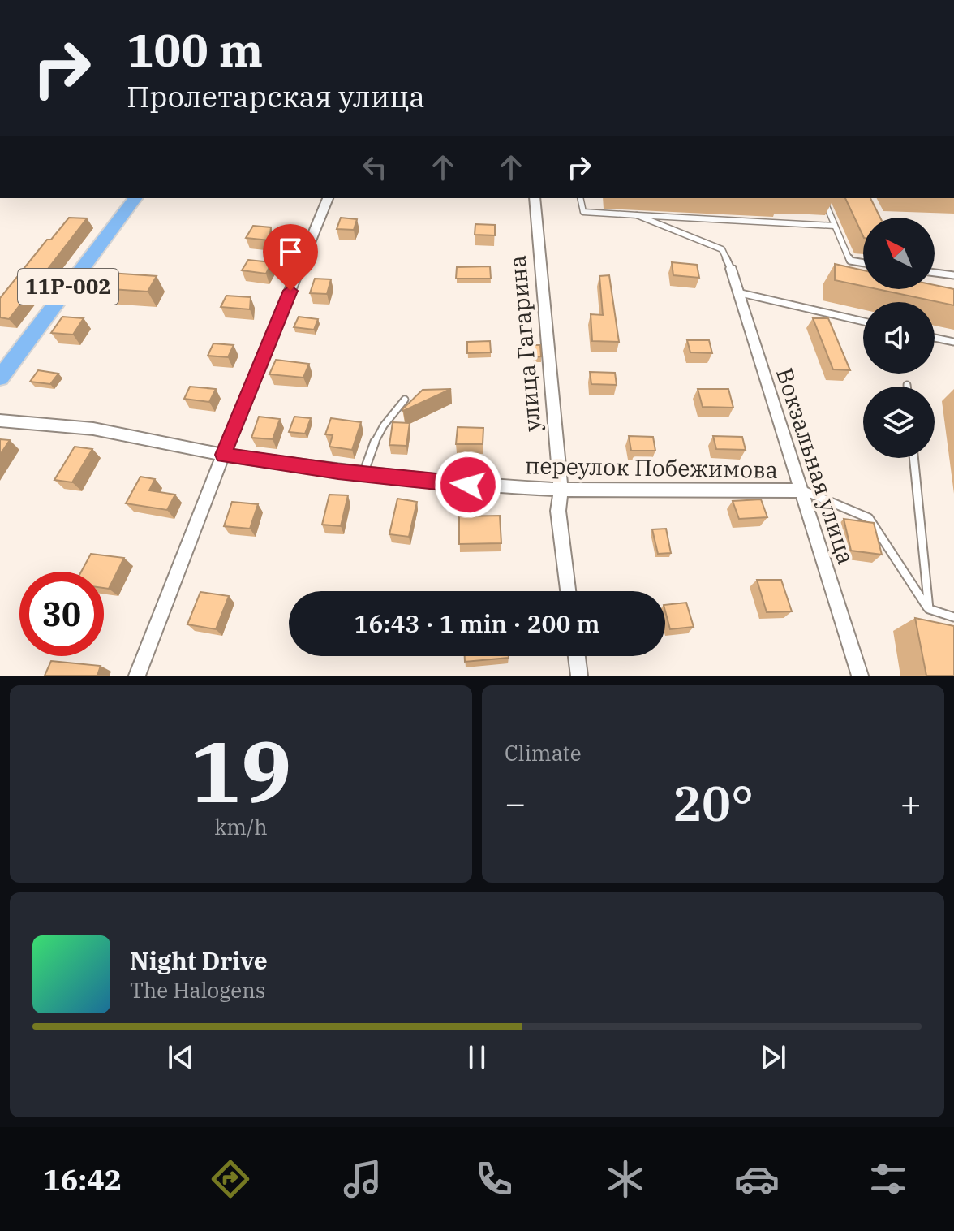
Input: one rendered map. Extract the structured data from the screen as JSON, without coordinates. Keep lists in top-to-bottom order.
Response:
{
  "streets": {
    "main road": ["11Р-002"],
    "street": ["улица Гагарина", "Вокзальная улица", "переулок Побежимова"]
  },
  "crossings": [
    ["улица Гагарина", "переулок Побежимова"],
    ["Вокзальная улица", "переулок Побежимова"]
  ],
  "north": "top left",
  "page": {
    "turn": ["100 m", "Пролетарская улица"],
    "limit": "30",
    "trip": "16:43 · 1 min · 200 m",
    "tile": [
      ["19", "km/h"],
      "Climate"
    ],
    "heat": ["−", "20°", "+"],
    "song": ["Night Drive", "The Halogens"],
    "tabs": "16:42"
  }
}
